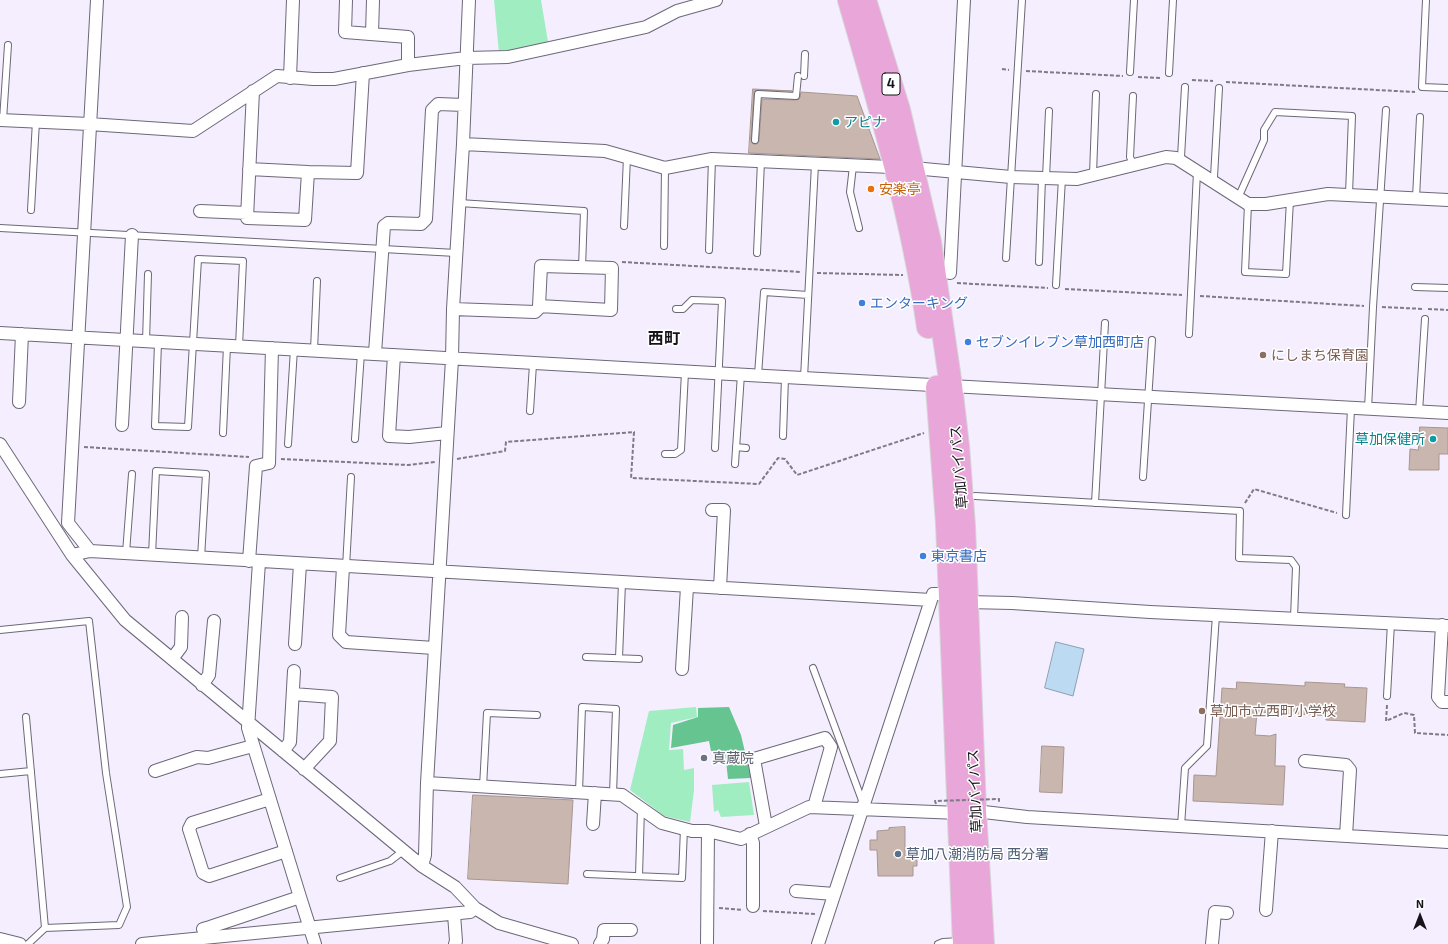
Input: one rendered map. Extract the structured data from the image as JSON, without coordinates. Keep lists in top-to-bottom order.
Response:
{
  "streets": {
    "highway": ["4", "草加バイパス"]
  },
  "districts": ["西町"],
  "places": [
    "アピナ",
    "安楽亭",
    "エンターキング",
    "セブンイレブン草加西町店",
    "にしまち保育園",
    "草加保健所",
    "東京書店",
    "草加市立西町小学校",
    "真蔵院",
    "草加八潮消防局 西分署"
  ],
  "north": "top"
}
